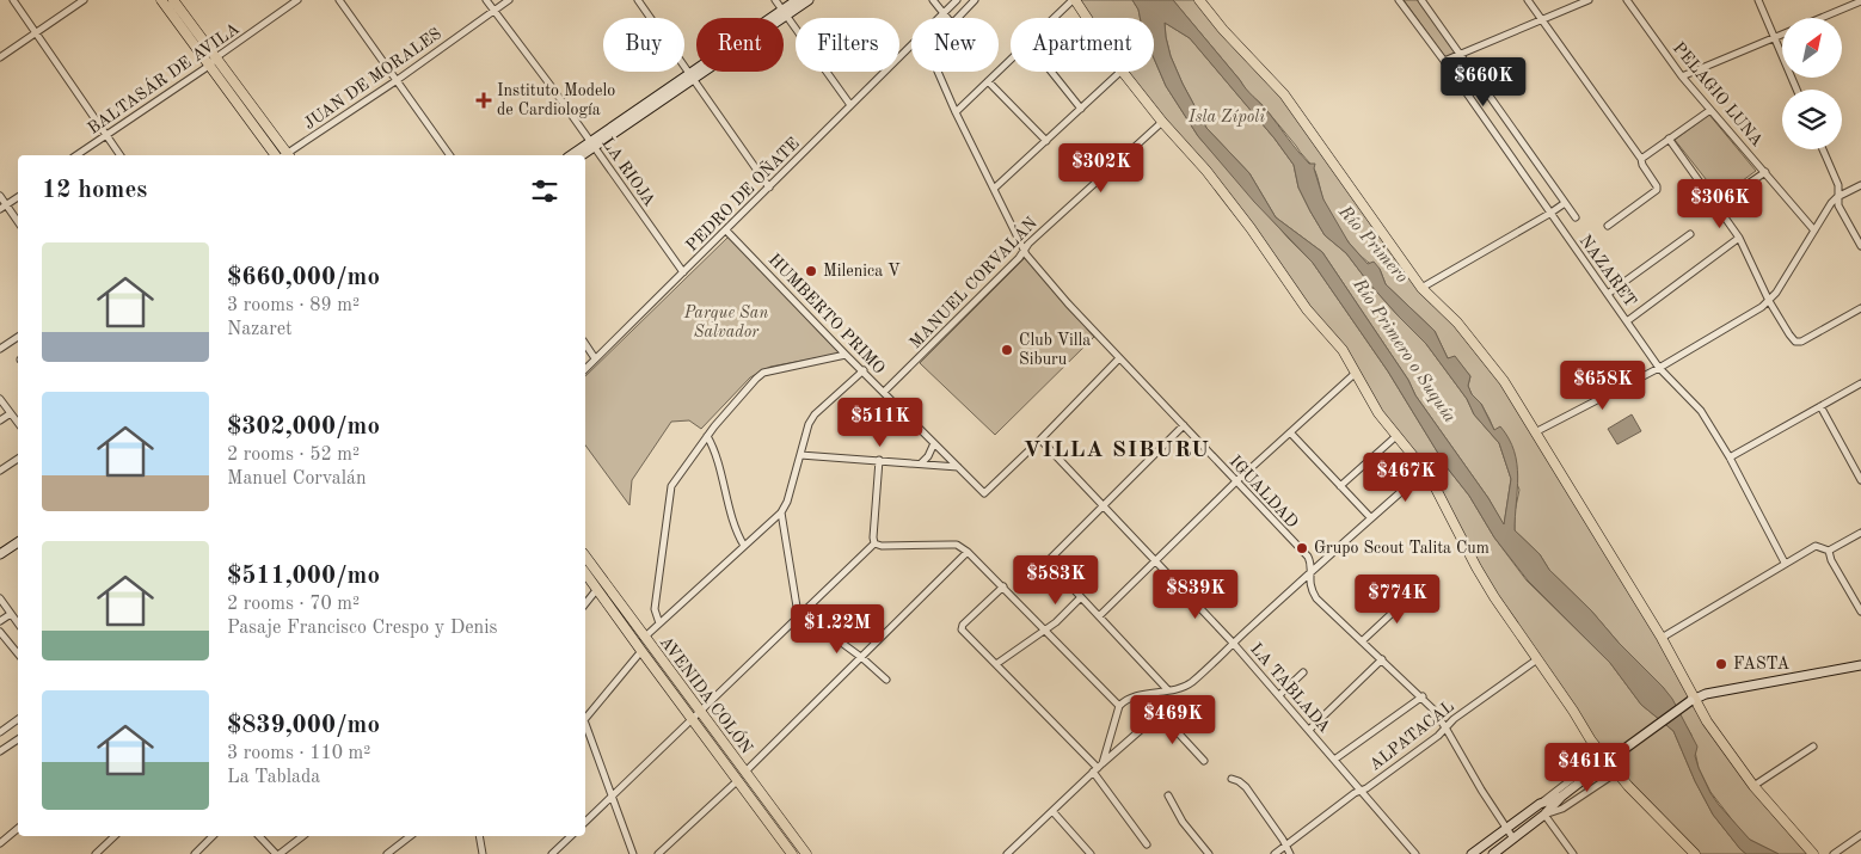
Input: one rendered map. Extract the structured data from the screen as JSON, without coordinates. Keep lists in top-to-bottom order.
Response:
{
  "streets": {
    "main road": ["AVENIDA COLÓN"],
    "street": [
      "BALTASÁR DE AVILA",
      "JUAN DE MORALES",
      "PELAGIO LUNA",
      "LA RIOJA",
      "PEDRO DE OÑATE",
      "NAZARET",
      "MANUEL CORVALÁN",
      "HUMBERTO PRIMO",
      "IGUALDAD",
      "LA TABLADA",
      "ALPATACAL"
    ]
  },
  "crossings": [
    ["JUAN DE MORALES", "LA RIOJA"],
    ["LA RIOJA", "PEDRO DE OÑATE"],
    ["PEDRO DE OÑATE", "HUMBERTO PRIMO"],
    ["MANUEL CORVALÁN", "HUMBERTO PRIMO"],
    ["MANUEL CORVALÁN", "IGUALDAD"],
    ["HUMBERTO PRIMO", "LA TABLADA"],
    ["IGUALDAD", "ALPATACAL"],
    ["LA TABLADA", "ALPATACAL"]
  ],
  "districts": ["VILLA SIBURU"],
  "water": ["Río Primero", "Río Primero o Suquía"],
  "parks": ["Isla Zípoli", "Parque San Salvador"],
  "places": {
    "health": ["Instituto Modelo de Cardiología"],
    "other": [
      "Milenica V",
      "Club Villa Siburu",
      "Grupo Scout Talita Cum",
      "FASTA"
    ]
  },
  "north": "top right",
  "page": {
    "chip": [
      "Buy",
      "Rent",
      "Filters",
      "New",
      "Apartment"
    ],
    "price": [
      "$660K",
      "$302K",
      "$306K",
      "$658K",
      "$511K",
      "$467K",
      "$583K",
      "$839K",
      "$774K",
      "$1.22M",
      "$469K",
      "$461K"
    ],
    "heading": "12 homes",
    "list": [
      {
        "name": "$660,000/mo",
        "note": "3 rooms · 89 m² · Nazaret"
      },
      {
        "name": "$302,000/mo",
        "note": "2 rooms · 52 m² · Manuel Corvalán"
      },
      {
        "name": "$511,000/mo",
        "note": "2 rooms · 70 m² · Pasaje Francisco Crespo y Denis"
      },
      {
        "name": "$839,000/mo",
        "note": "3 rooms · 110 m² · La Tablada"
      }
    ]
  }
}
